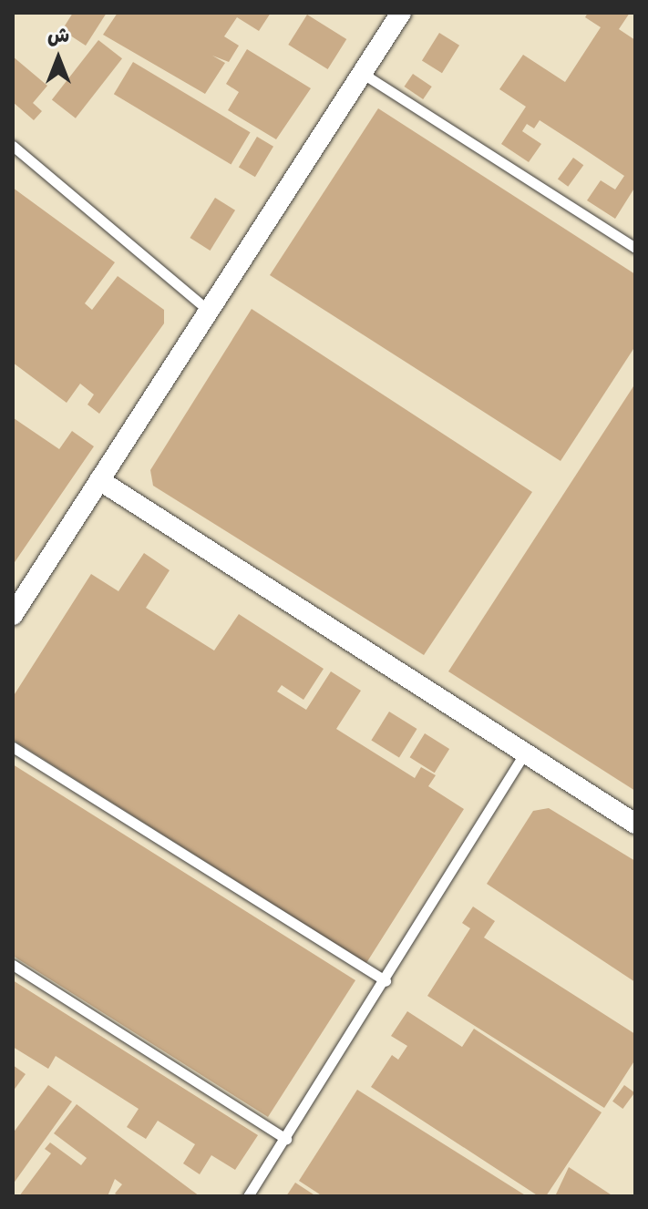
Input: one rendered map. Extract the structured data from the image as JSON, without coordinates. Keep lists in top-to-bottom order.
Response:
{
  "north": "top"
}
